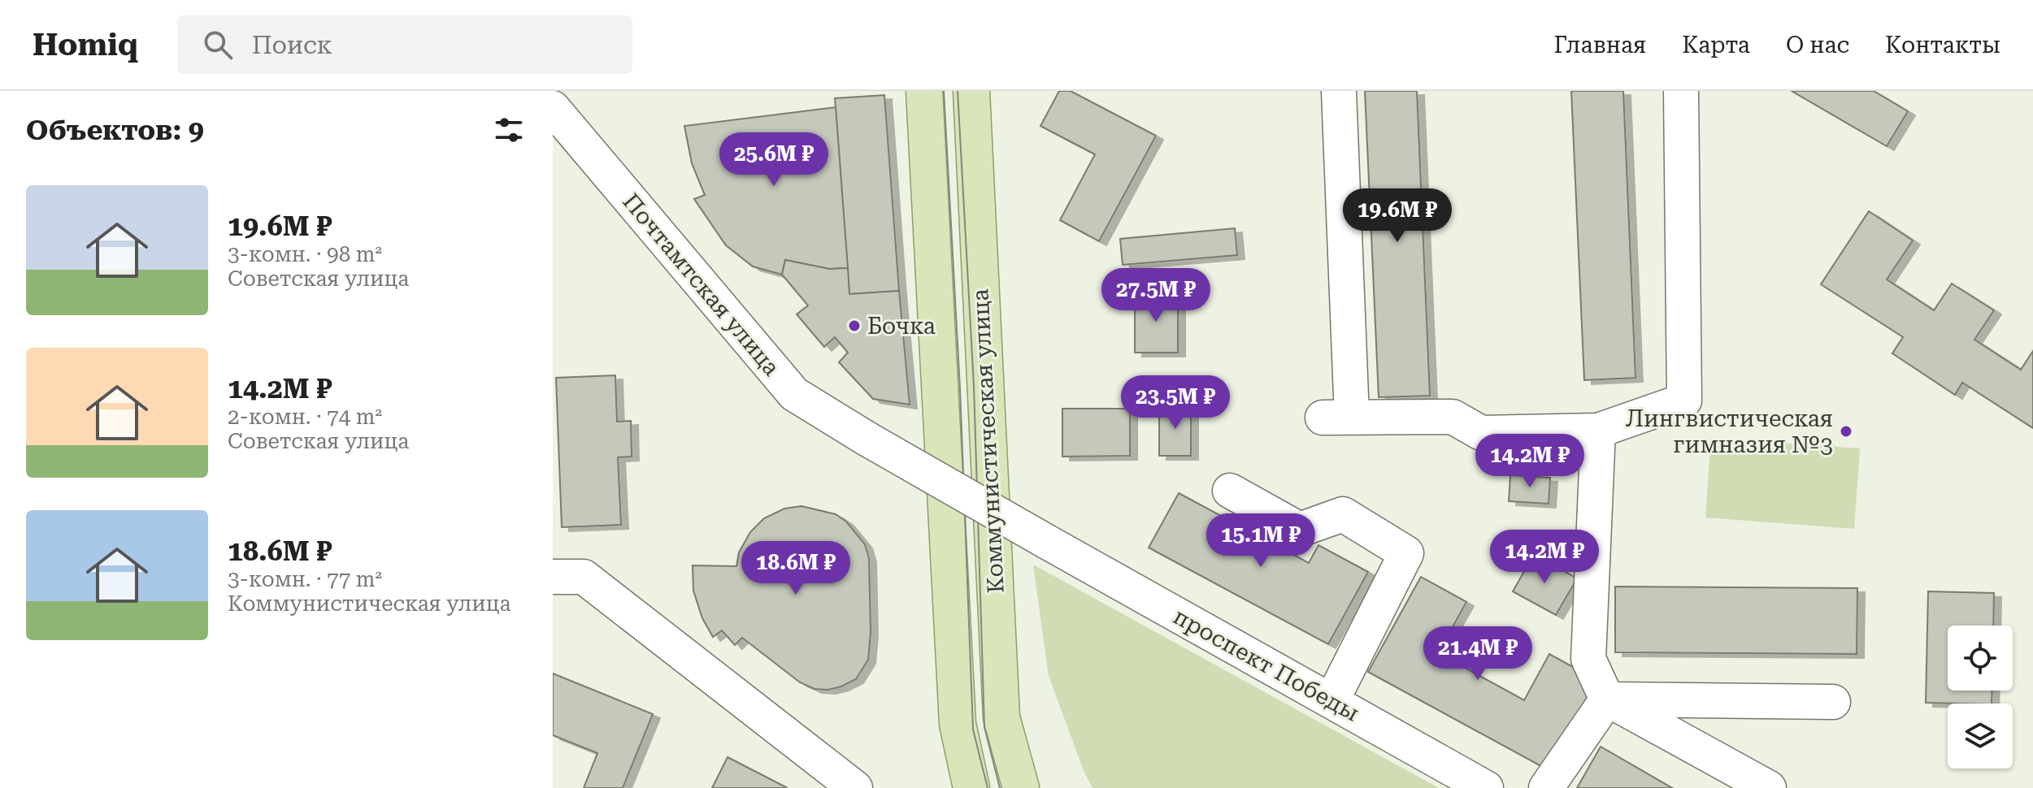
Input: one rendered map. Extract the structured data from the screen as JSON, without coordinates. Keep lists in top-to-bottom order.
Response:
{
  "streets": {
    "main road": ["Коммунистическая улица"],
    "street": ["Почтамтская улица", "проспект Победы"]
  },
  "crossings": [
    ["Почтамтская улица", "проспект Победы"]
  ],
  "places": ["Бочка", "Лингвистическая гимназия №3"],
  "page": {
    "header": "Homiq",
    "search": "Поиск",
    "nav": [
      "Главная",
      "Карта",
      "О нас",
      "Контакты"
    ],
    "heading": "Объектов: 9",
    "price": [
      "25.6M ₽",
      "19.6M ₽",
      "27.5M ₽",
      "23.5M ₽",
      "14.2M ₽",
      "15.1M ₽",
      "14.2M ₽",
      "18.6M ₽",
      "21.4M ₽"
    ],
    "list": [
      {
        "name": "19.6M ₽",
        "note": "3-комн. · 98 m² · Советская улица"
      },
      {
        "name": "14.2M ₽",
        "note": "2-комн. · 74 m² · Советская улица"
      },
      {
        "name": "18.6M ₽",
        "note": "3-комн. · 77 m² · Коммунистическая улица"
      }
    ]
  }
}
